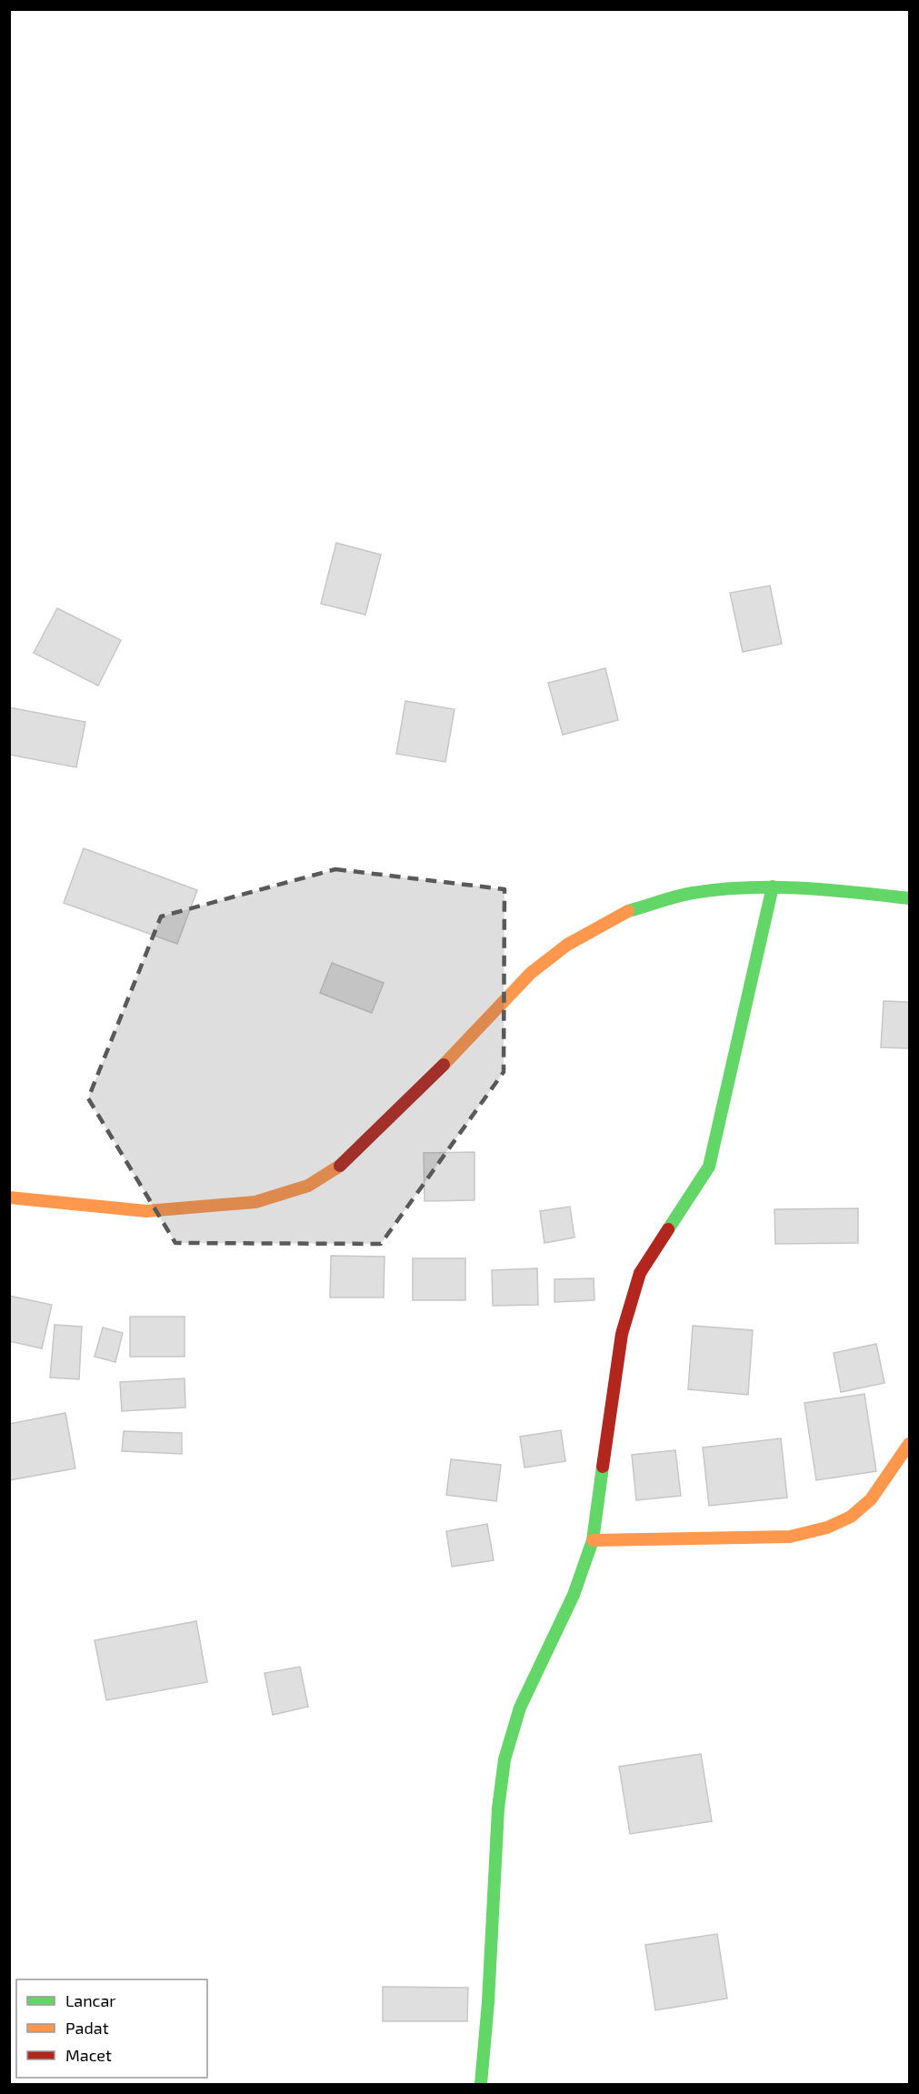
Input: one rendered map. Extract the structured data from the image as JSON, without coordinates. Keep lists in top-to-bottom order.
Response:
{
  "legend": ["Lancar", "Padat", "Macet"]
}
